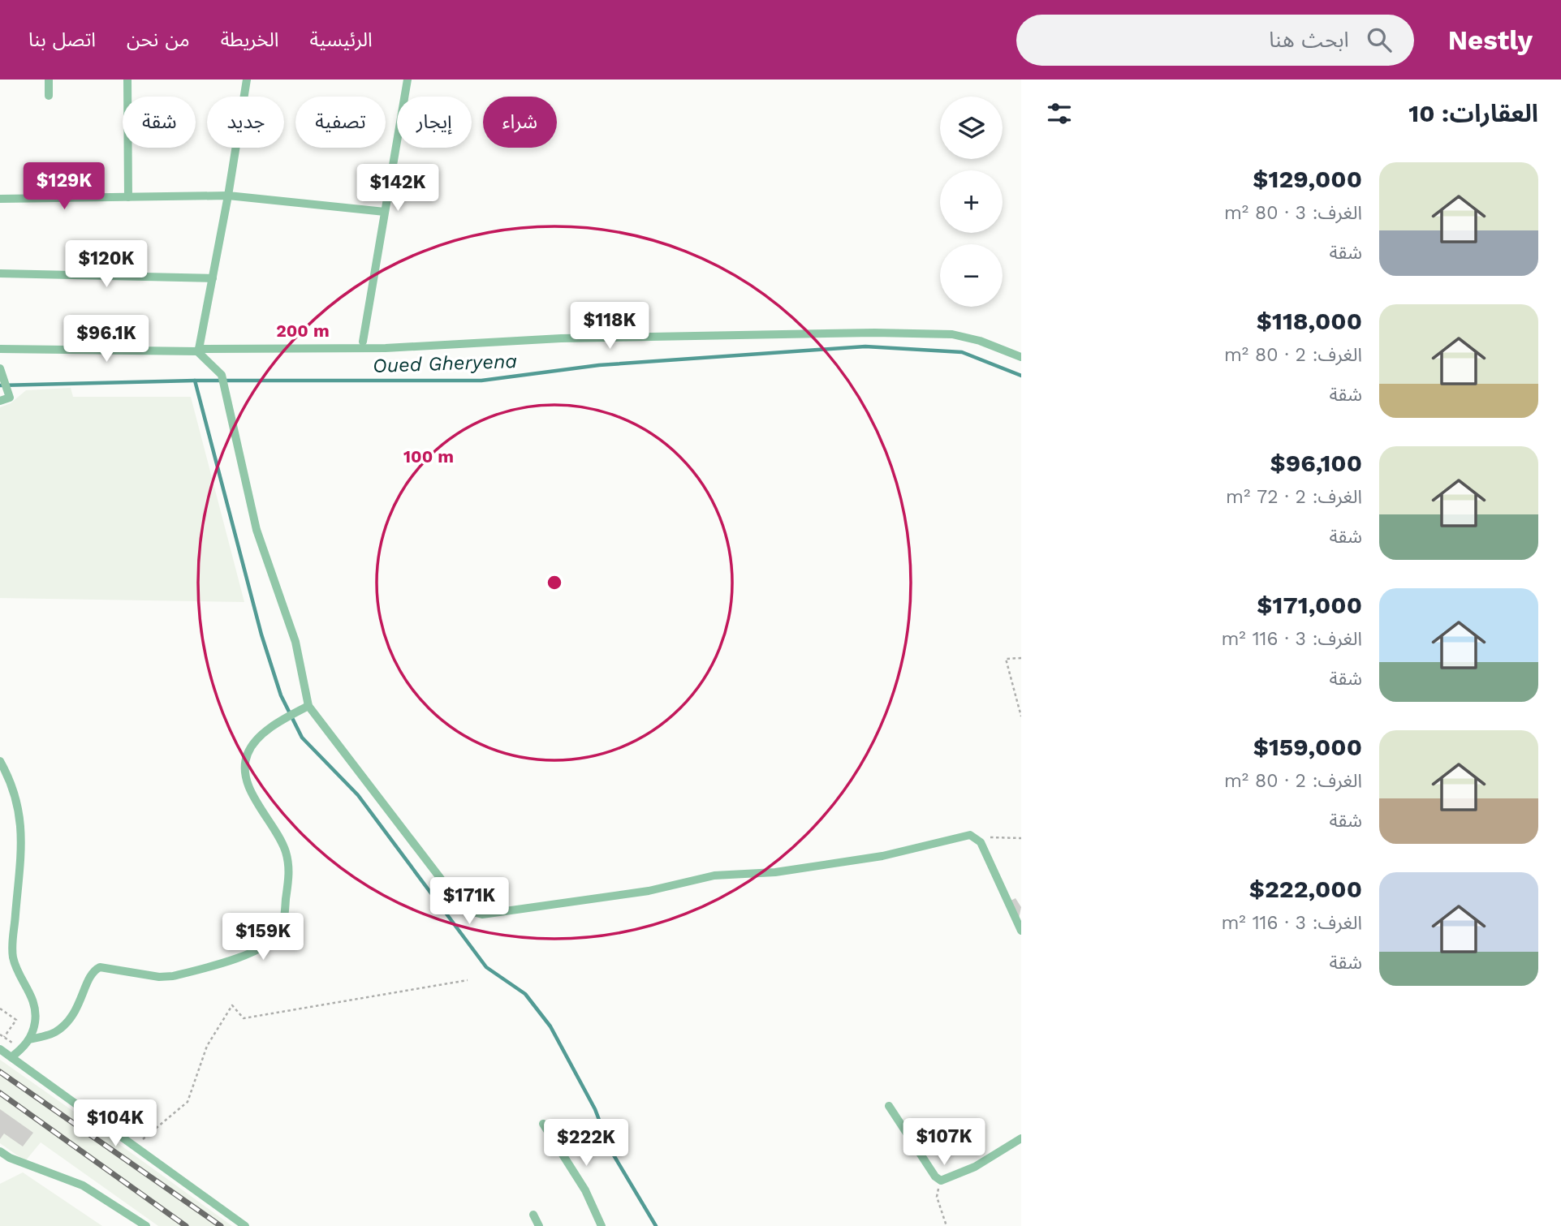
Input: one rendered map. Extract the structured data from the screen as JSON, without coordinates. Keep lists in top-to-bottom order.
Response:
{
  "water": ["Oued Gheryena"],
  "page": {
    "header": "Nestly",
    "search": "ابحث هنا",
    "nav": [
      "الرئيسية",
      "الخريطة",
      "من نحن",
      "اتصل بنا"
    ],
    "heading": "العقارات: 10",
    "map_buttons": ["+", "−"],
    "chip": [
      "شراء",
      "إيجار",
      "تصفية",
      "جديد",
      "شقة"
    ],
    "list": [
      {
        "name": "$129,000",
        "note": "الغرف: 3 · 80 m² · شقة"
      },
      {
        "name": "$118,000",
        "note": "الغرف: 2 · 80 m² · شقة"
      },
      {
        "name": "$96,100",
        "note": "الغرف: 2 · 72 m² · شقة"
      },
      {
        "name": "$171,000",
        "note": "الغرف: 3 · 116 m² · شقة"
      },
      {
        "name": "$159,000",
        "note": "الغرف: 2 · 80 m² · شقة"
      },
      {
        "name": "$222,000",
        "note": "الغرف: 3 · 116 m² · شقة"
      }
    ],
    "price": [
      "$129K",
      "$142K",
      "$120K",
      "$118K",
      "$96.1K",
      "$171K",
      "$159K",
      "$104K",
      "$107K",
      "$222K"
    ]
  },
  "rings": ["200 m", "100 m"]
}
